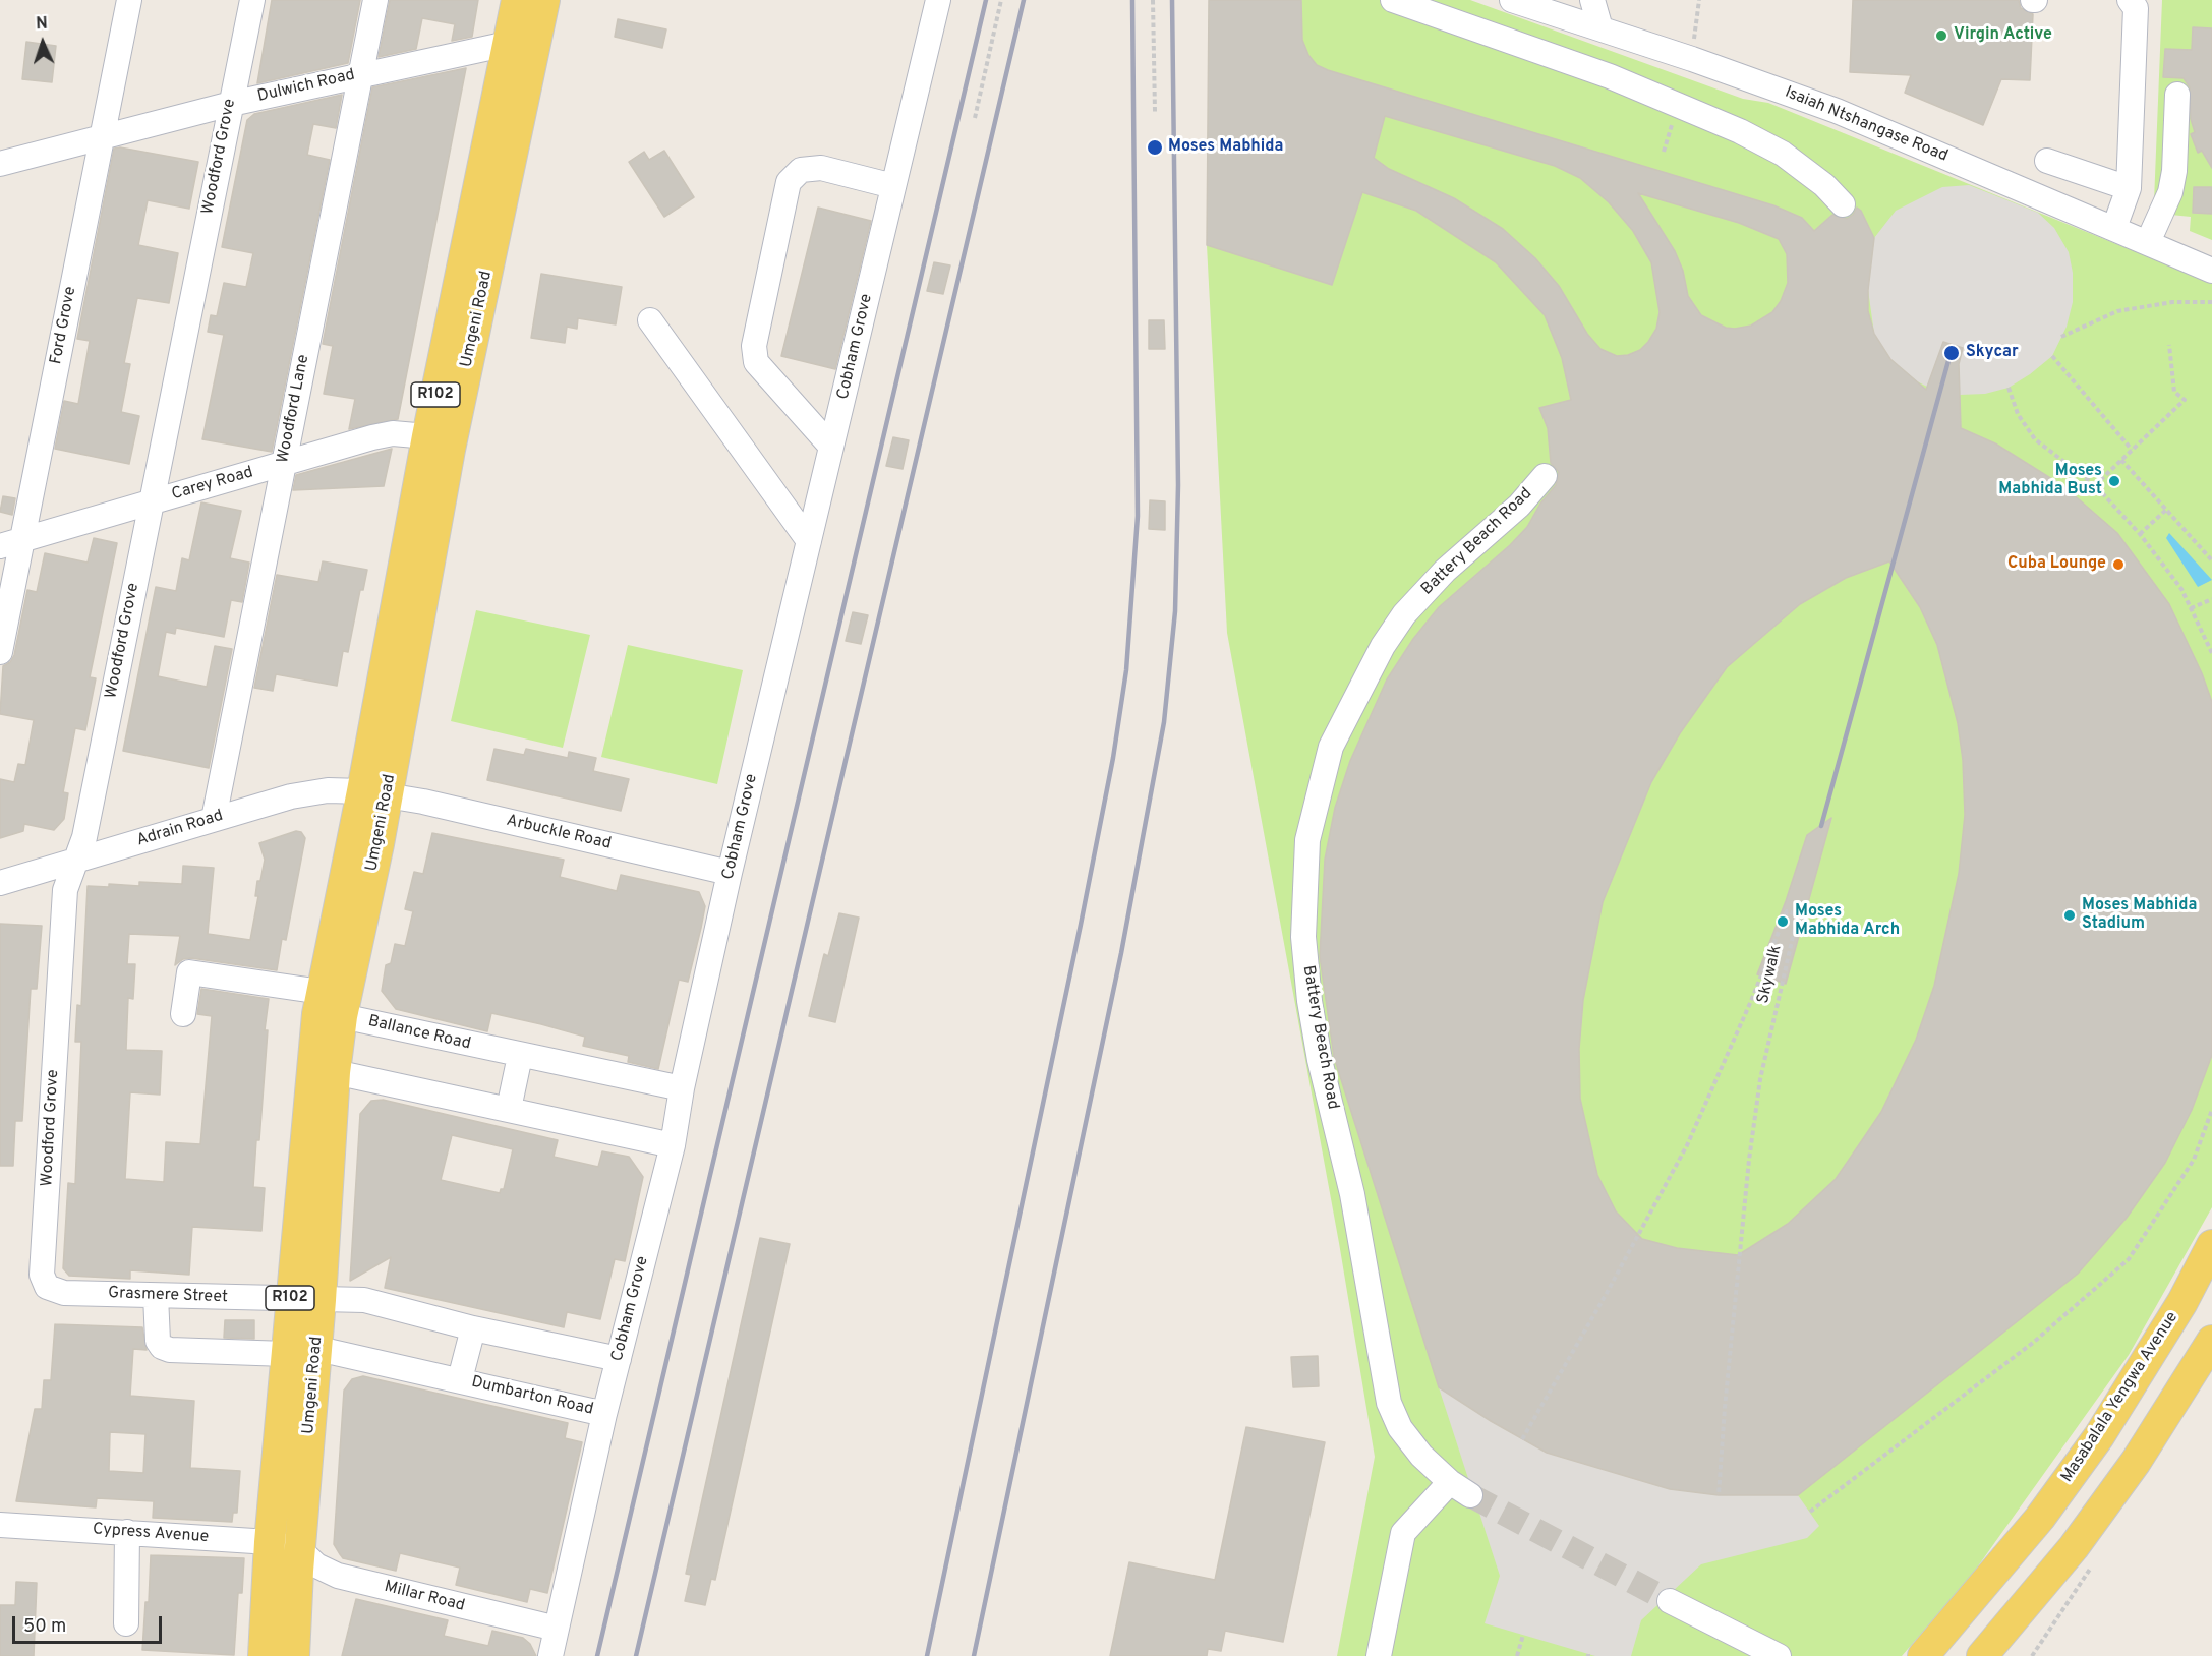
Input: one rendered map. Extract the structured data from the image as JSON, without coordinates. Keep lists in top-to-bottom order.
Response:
{
  "streets": {
    "main road": ["Umgeni Road", "R102", "Masabalala Yengwa Avenue"],
    "street": [
      "Dulwich Road",
      "Isaiah Ntshangase Road",
      "Woodford Grove",
      "Ford Grove",
      "Cobham Grove",
      "Woodford Lane",
      "Carey Road",
      "Battery Beach Road",
      "Adrain Road",
      "Arbuckle Road",
      "Ballance Road",
      "Grasmere Street",
      "Dumbarton Road",
      "Cypress Avenue",
      "Millar Road"
    ],
    "path": ["Skywalk"]
  },
  "crossings": [
    ["Dulwich Road", "Woodford Grove"],
    ["Dulwich Road", "Umgeni Road"],
    ["Dulwich Road", "Ford Grove"],
    ["Dulwich Road", "Woodford Lane"],
    ["Woodford Grove", "Carey Road"],
    ["Woodford Grove", "Adrain Road"],
    ["Woodford Grove", "Grasmere Street"],
    ["Umgeni Road", "Carey Road"],
    ["Umgeni Road", "Adrain Road"],
    ["Umgeni Road", "Arbuckle Road"],
    ["Umgeni Road", "Ballance Road"],
    ["Umgeni Road", "Grasmere Street"],
    ["Umgeni Road", "Dumbarton Road"],
    ["Umgeni Road", "Cypress Avenue"],
    ["Umgeni Road", "Millar Road"],
    ["Ford Grove", "Carey Road"],
    ["Cobham Grove", "Arbuckle Road"],
    ["Cobham Grove", "Ballance Road"],
    ["Cobham Grove", "Dumbarton Road"],
    ["Cobham Grove", "Millar Road"],
    ["Woodford Lane", "Carey Road"],
    ["Woodford Lane", "Adrain Road"],
    ["Adrain Road", "Arbuckle Road"],
    ["Grasmere Street", "Dumbarton Road"],
    ["Cypress Avenue", "Millar Road"]
  ],
  "places": [
    "Virgin Active",
    "Moses Mabhida",
    "Skycar",
    "Moses Mabhida Bust",
    "Cuba Lounge",
    "Moses Mabhida Stadium",
    "Moses Mabhida Arch"
  ],
  "scale_bar": "50 m",
  "north": "top"
}
